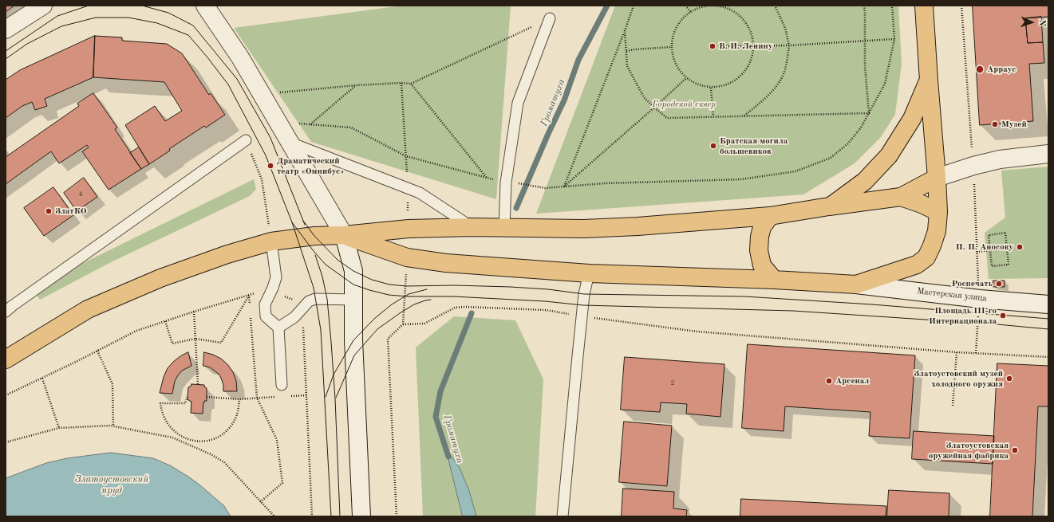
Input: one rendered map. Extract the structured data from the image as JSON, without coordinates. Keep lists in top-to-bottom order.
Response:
{
  "streets": {
    "main road": ["Мастерская улица"]
  },
  "water": ["Громатуха", "Златоустовский пруд"],
  "parks": ["Городской сквер"],
  "places": [
    "В. И. Ленину",
    "Арраус",
    "Музей",
    "Братская могила большевиков",
    "Драматический театр «Омнибус»",
    "ЗлатКО",
    "П. П. Аносову",
    "Роспечать",
    "Площадь III-го Интернационала",
    "Златоустовский музей холодного оружия",
    "Арсенал",
    "Златоустовская оружейная фабрика"
  ],
  "house_numbers": ["4", "2"],
  "north": "right"
}
